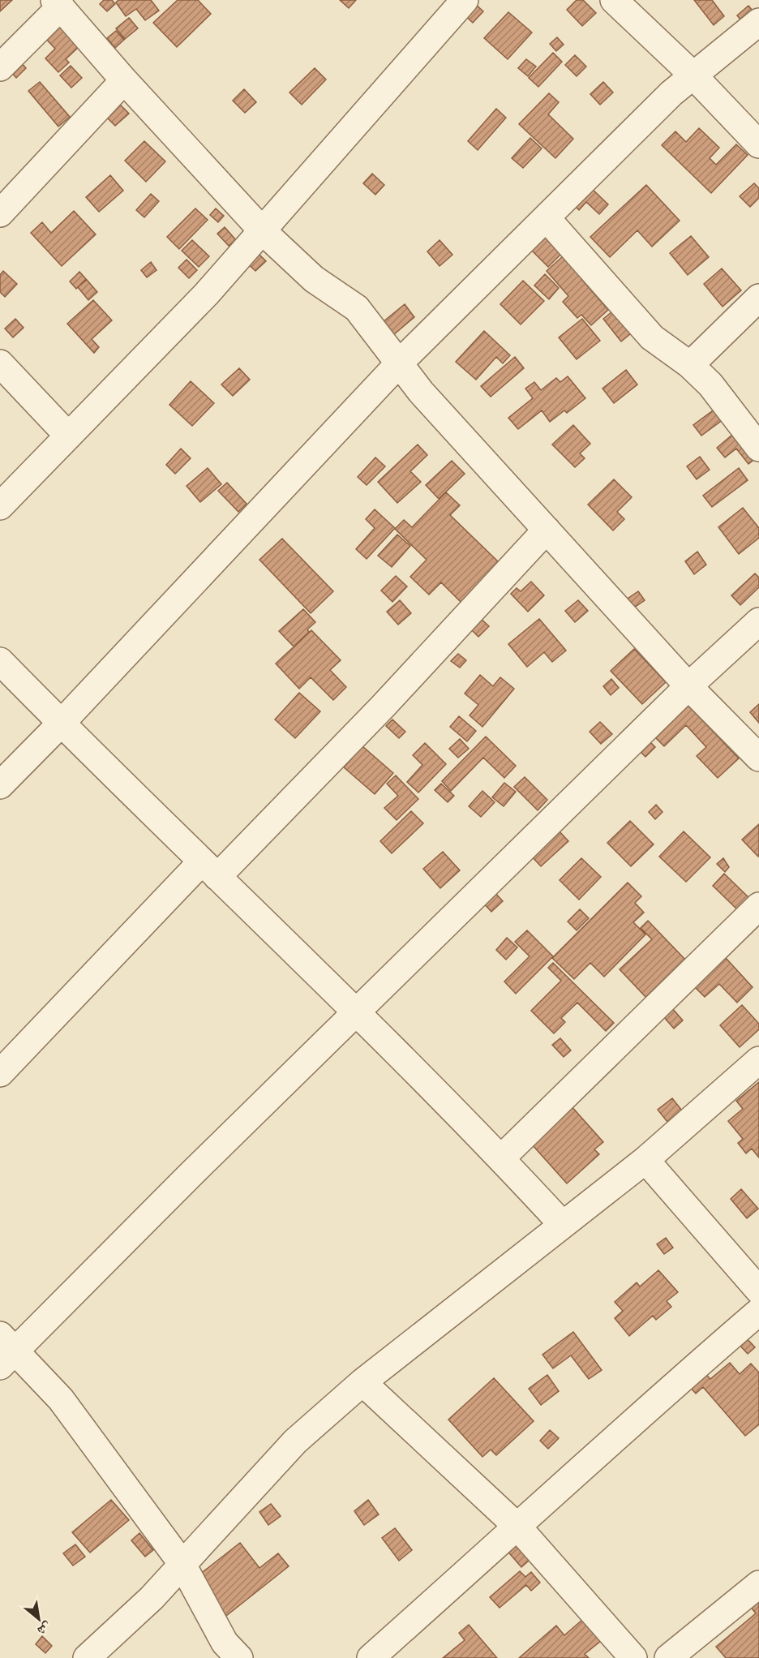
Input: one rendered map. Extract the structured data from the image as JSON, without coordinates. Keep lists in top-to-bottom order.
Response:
{
  "north": "bottom right"
}
